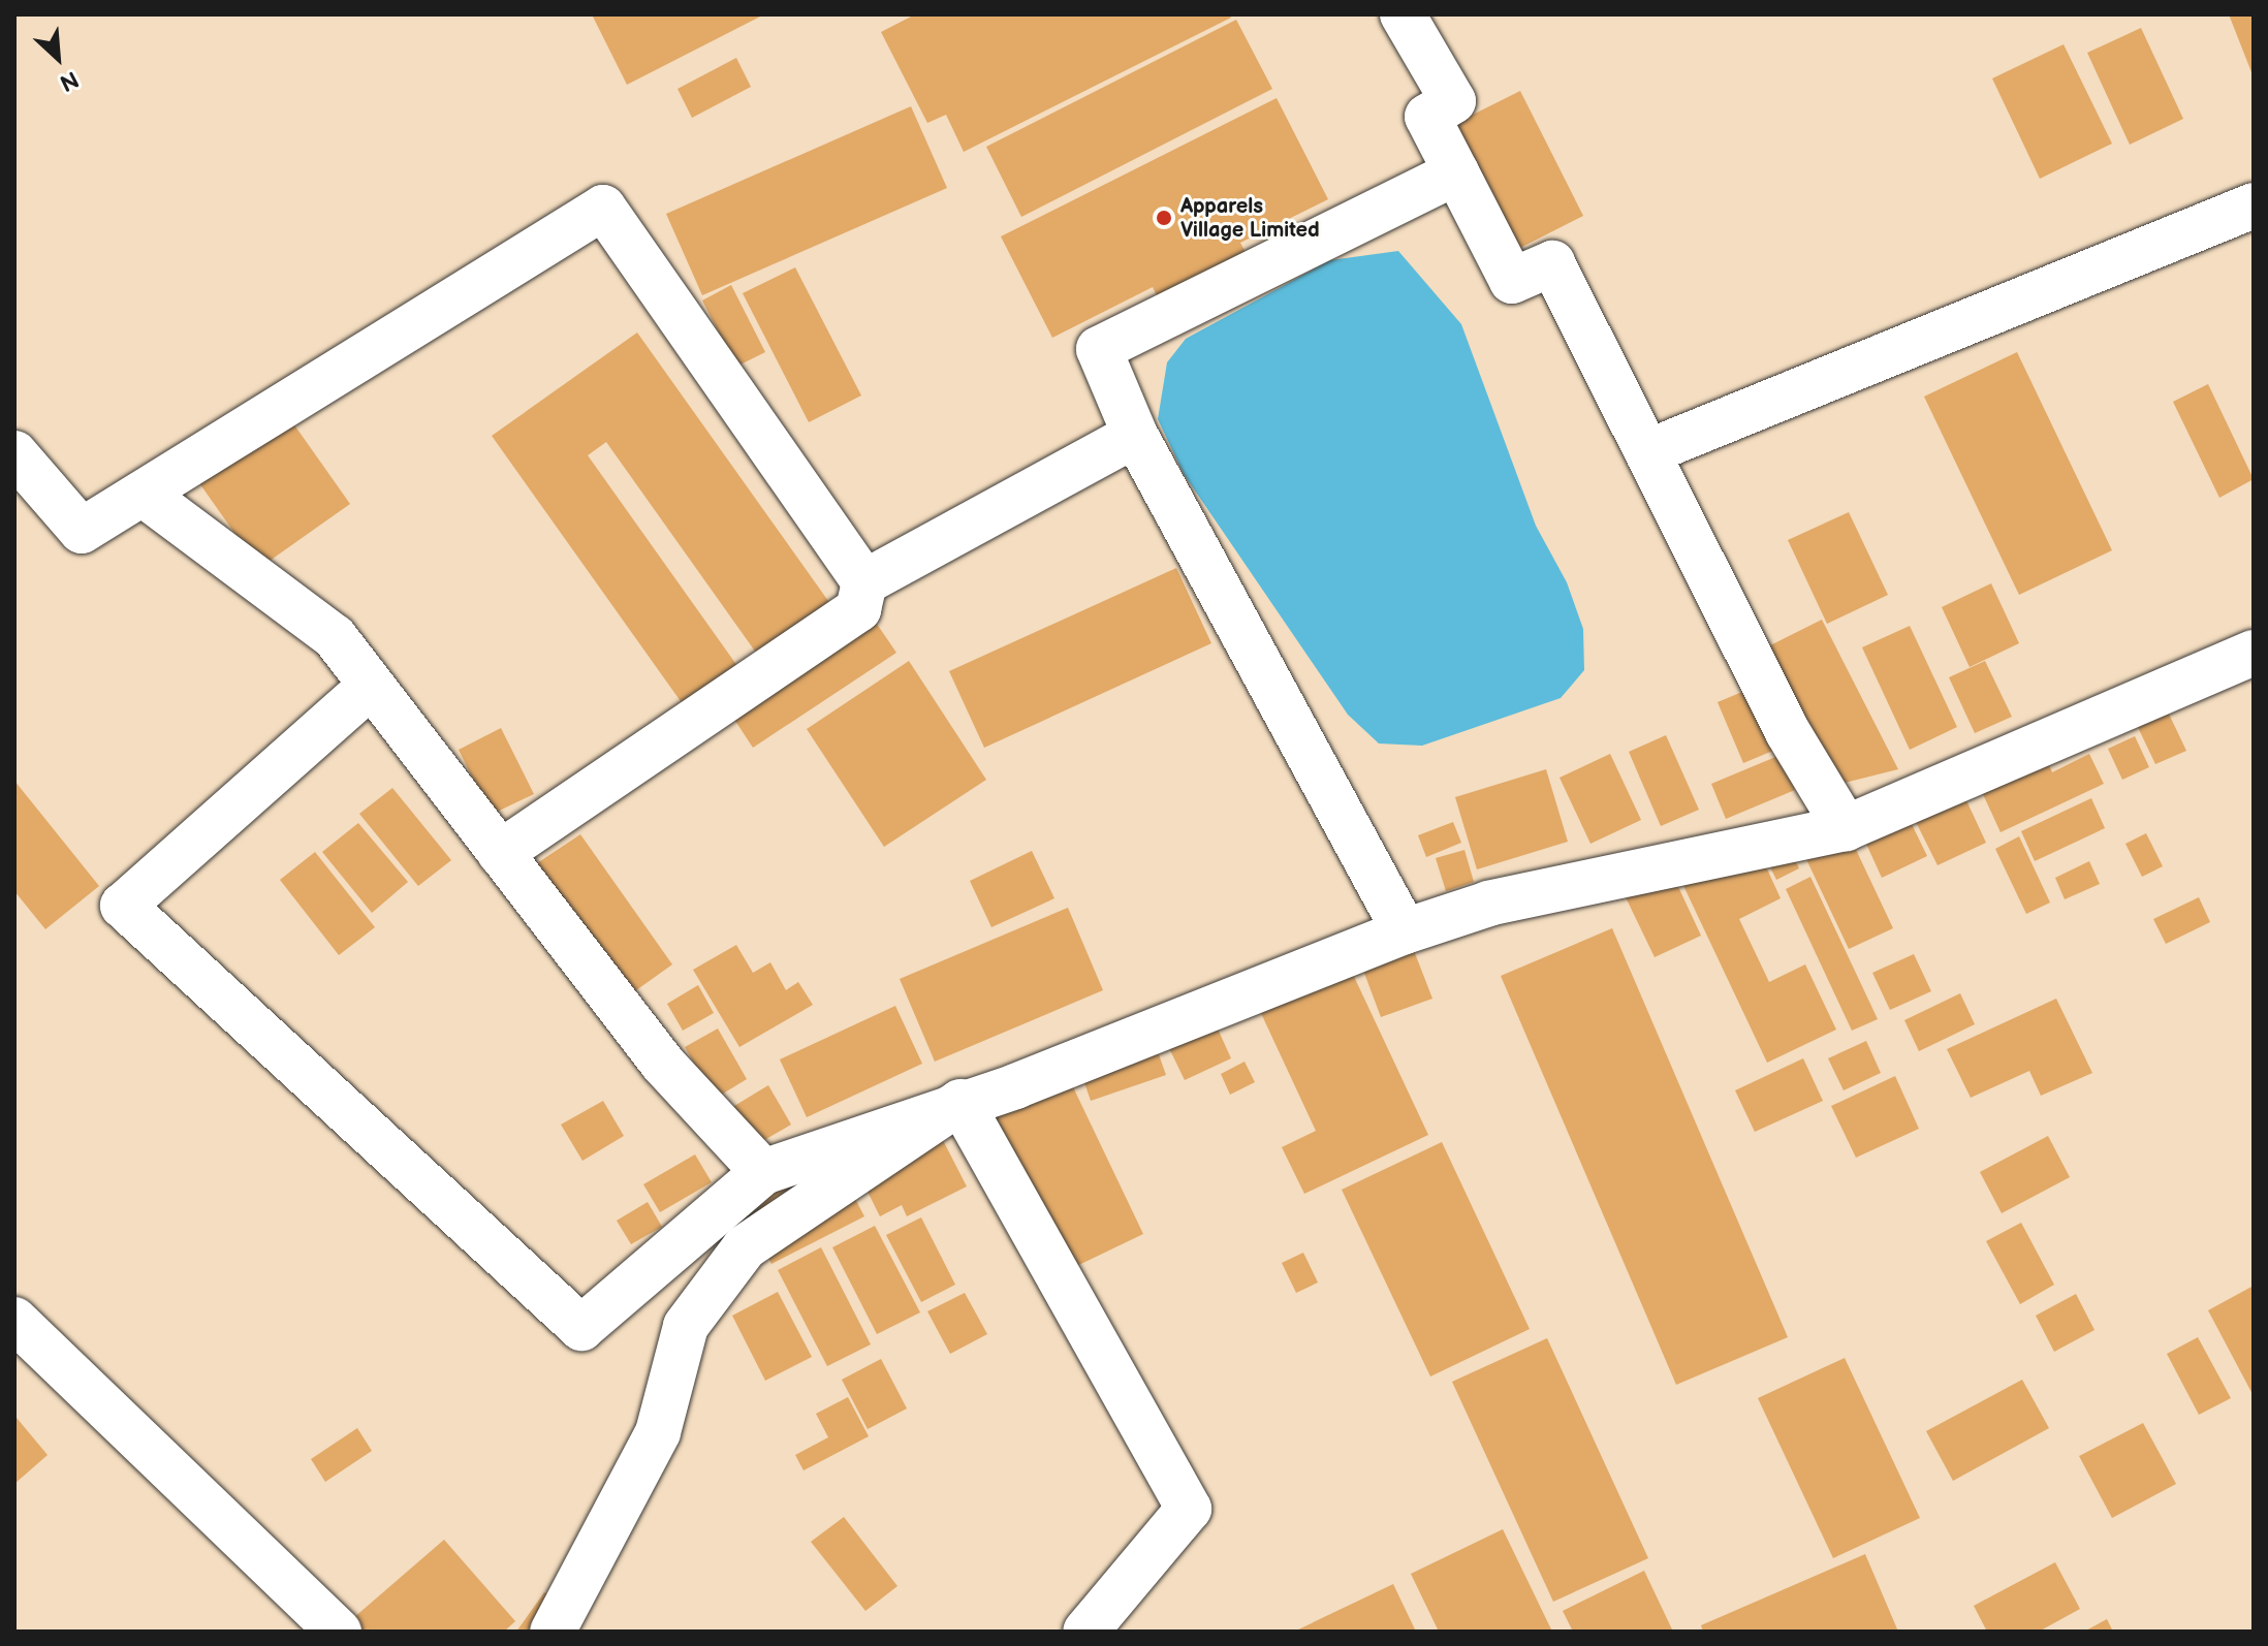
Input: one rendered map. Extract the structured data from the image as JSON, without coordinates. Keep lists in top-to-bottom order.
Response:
{
  "places": ["Apparels Village Limited"],
  "north": "bottom right"
}
